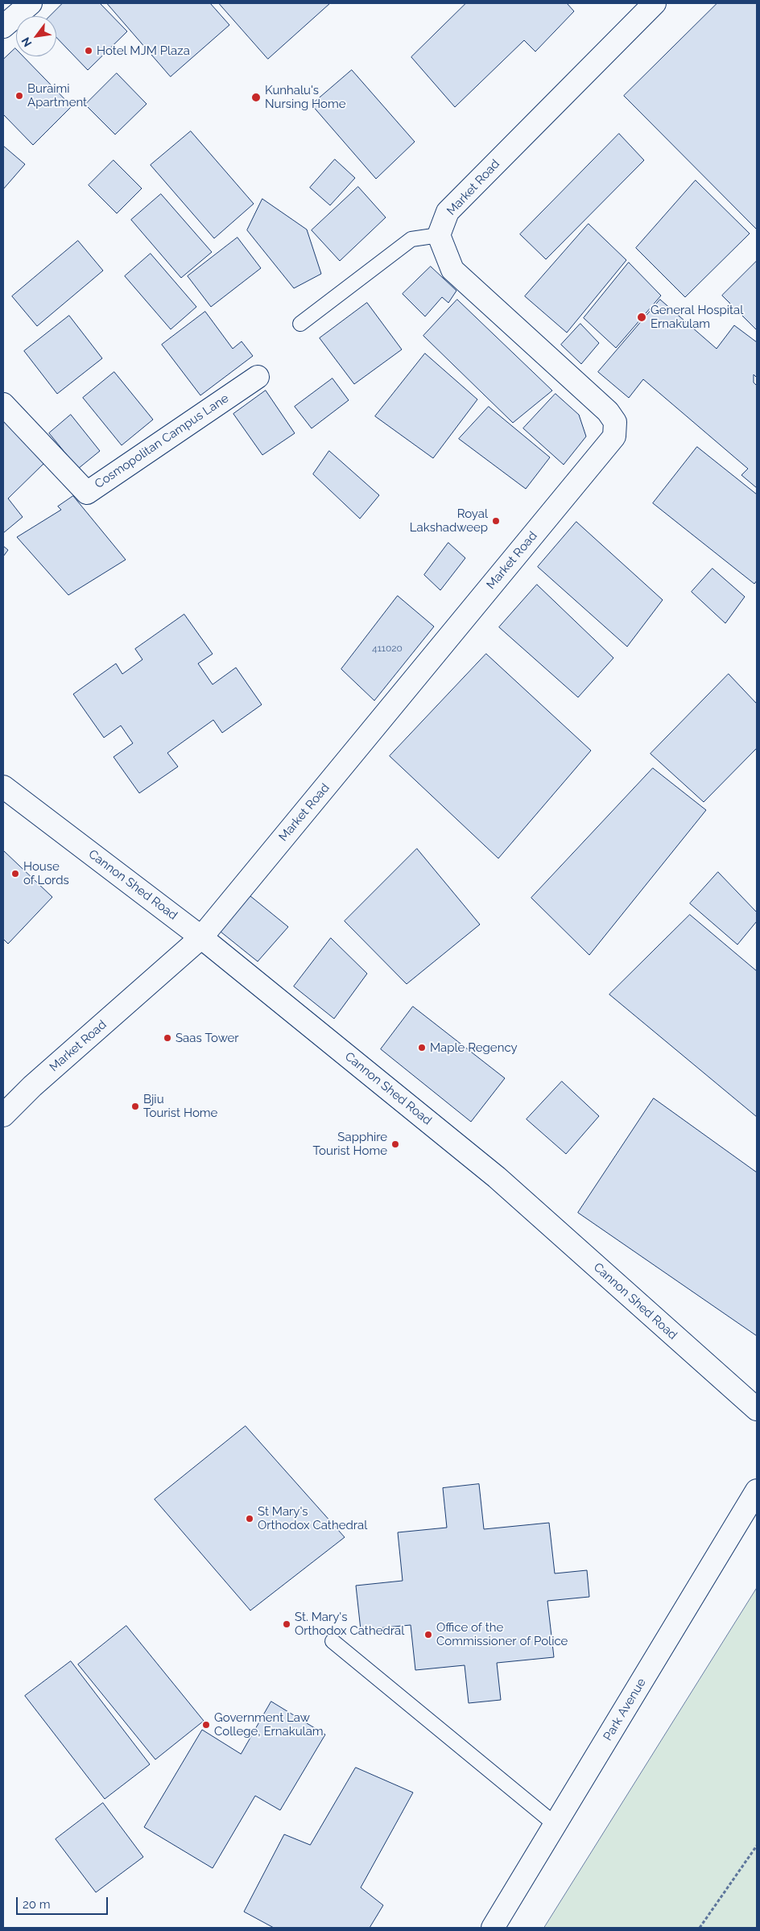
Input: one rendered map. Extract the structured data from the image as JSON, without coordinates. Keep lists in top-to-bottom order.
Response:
{
  "streets": {
    "street": [
      "Market Road",
      "Cosmopolitan Campus Lane",
      "Cannon Shed Road",
      "Park Avenue"
    ]
  },
  "crossings": [
    ["Market Road", "Cannon Shed Road"]
  ],
  "places": [
    "Hotel MJM Plaza",
    "Buraimi Apartment",
    "Kunhalu's Nursing Home",
    "General Hospital Ernakulam",
    "Royal Lakshadweep",
    "House of Lords",
    "Saas Tower",
    "Maple Regency",
    "Bjiu Tourist Home",
    "Sapphire Tourist Home",
    "St Mary's Orthodox Cathedral",
    "St. Mary's Orthodox Cathedral",
    "Office of the Commissioner of Police",
    "Government Law College, Ernakulam"
  ],
  "house_numbers": ["411020"],
  "scale_bar": "20 m",
  "north": "bottom left"
}
